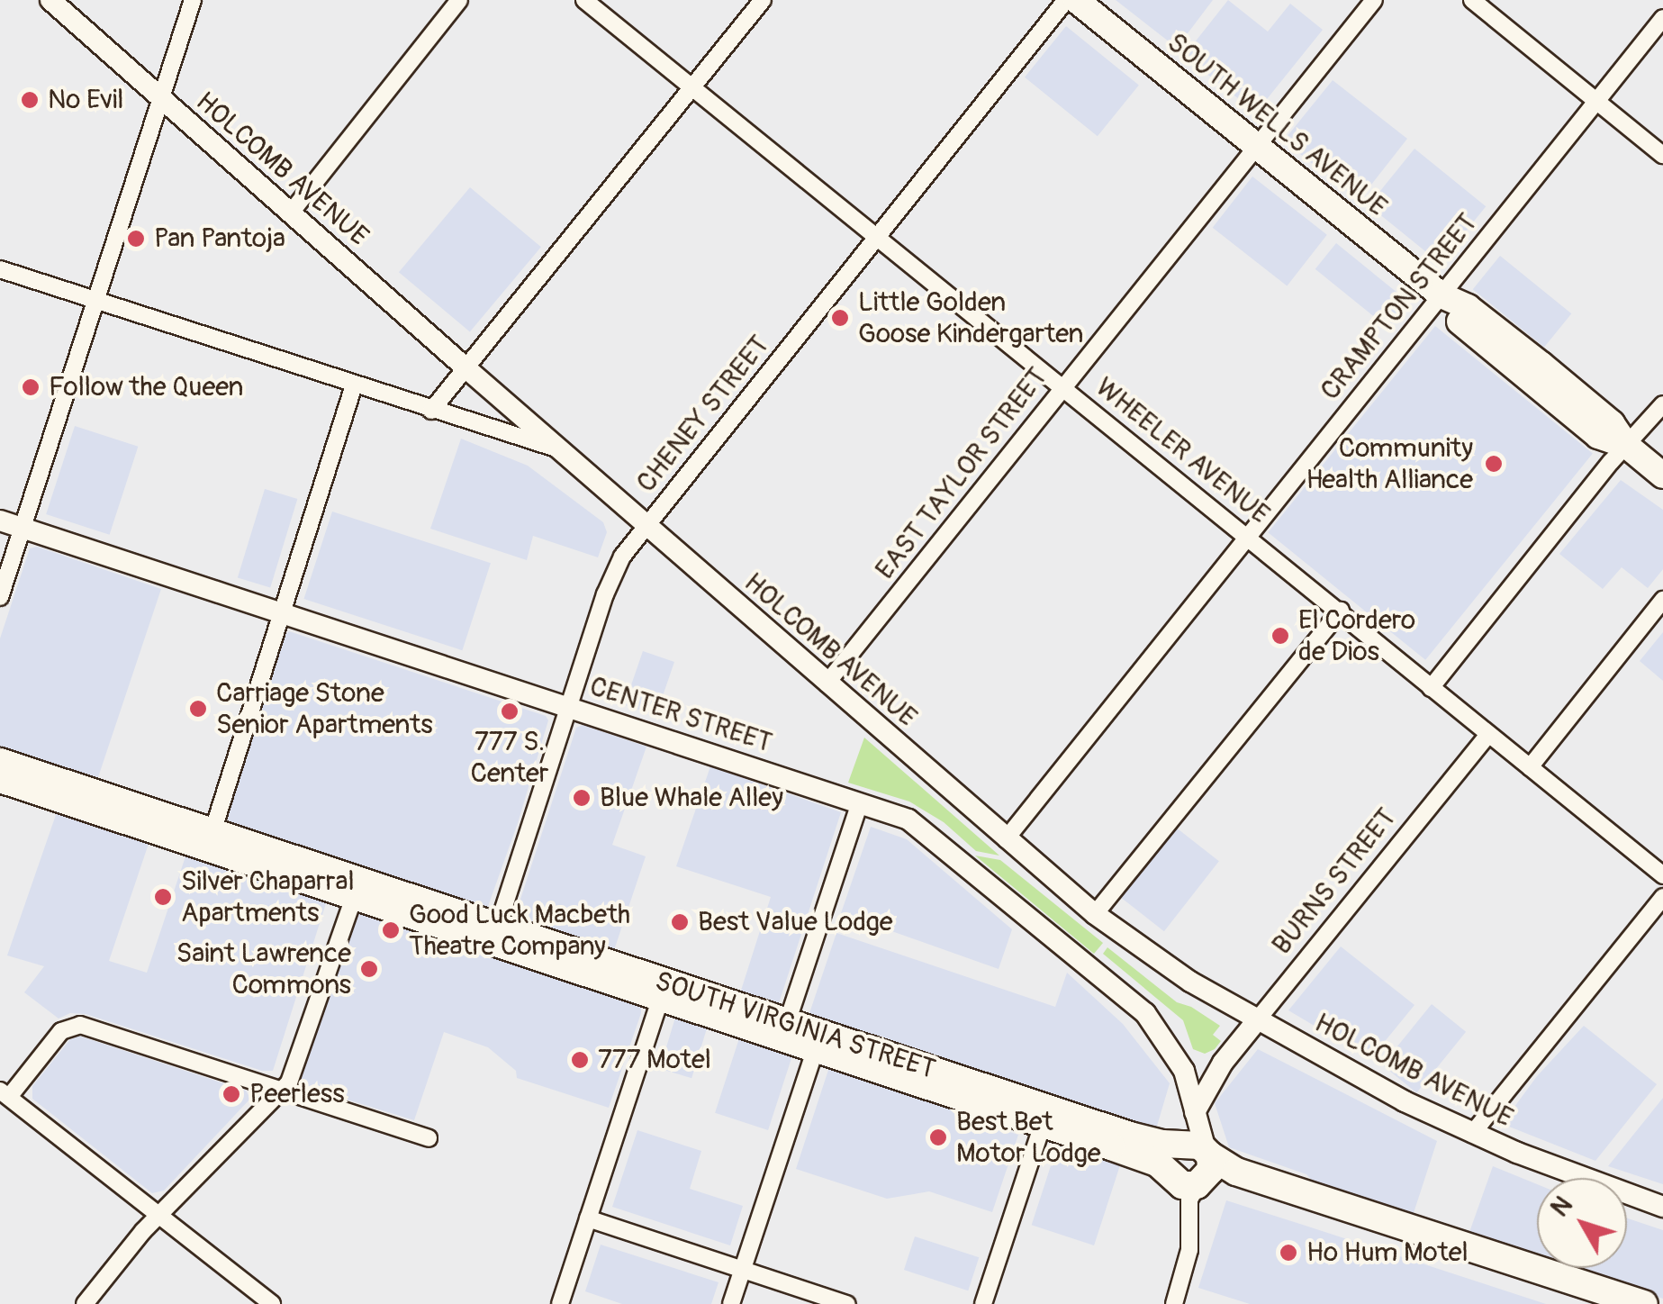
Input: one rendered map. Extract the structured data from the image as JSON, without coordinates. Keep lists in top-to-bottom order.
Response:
{
  "streets": {
    "main road": ["SOUTH WELLS AVENUE", "SOUTH VIRGINIA STREET"],
    "street": [
      "HOLCOMB AVENUE",
      "CRAMPTON STREET",
      "CHENEY STREET",
      "WHEELER AVENUE",
      "EAST TAYLOR STREET",
      "CENTER STREET",
      "BURNS STREET"
    ]
  },
  "crossings": [
    ["SOUTH WELLS AVENUE", "CRAMPTON STREET"],
    ["SOUTH WELLS AVENUE", "EAST TAYLOR STREET"],
    ["HOLCOMB AVENUE", "CRAMPTON STREET"],
    ["HOLCOMB AVENUE", "CHENEY STREET"],
    ["HOLCOMB AVENUE", "EAST TAYLOR STREET"],
    ["HOLCOMB AVENUE", "BURNS STREET"],
    ["CRAMPTON STREET", "WHEELER AVENUE"],
    ["CHENEY STREET", "WHEELER AVENUE"],
    ["CHENEY STREET", "CENTER STREET"],
    ["CHENEY STREET", "SOUTH VIRGINIA STREET"],
    ["WHEELER AVENUE", "EAST TAYLOR STREET"],
    ["WHEELER AVENUE", "BURNS STREET"],
    ["CENTER STREET", "BURNS STREET"],
    ["CENTER STREET", "SOUTH VIRGINIA STREET"]
  ],
  "places": [
    "No Evil",
    "Pan Pantoja",
    "Little Golden Goose Kindergarten",
    "Follow the Queen",
    "Community Health Alliance",
    "El Cordero de Dios",
    "Carriage Stone Senior Apartments",
    "777 S. Center",
    "Blue Whale Alley",
    "Silver Chaparral Apartments",
    "Best Value Lodge",
    "Good Luck Macbeth Theatre Company",
    "Saint Lawrence Commons",
    "777 Motel",
    "Peerless",
    "Best Bet Motor Lodge",
    "Ho Hum Motel"
  ],
  "north": "top left"
}
